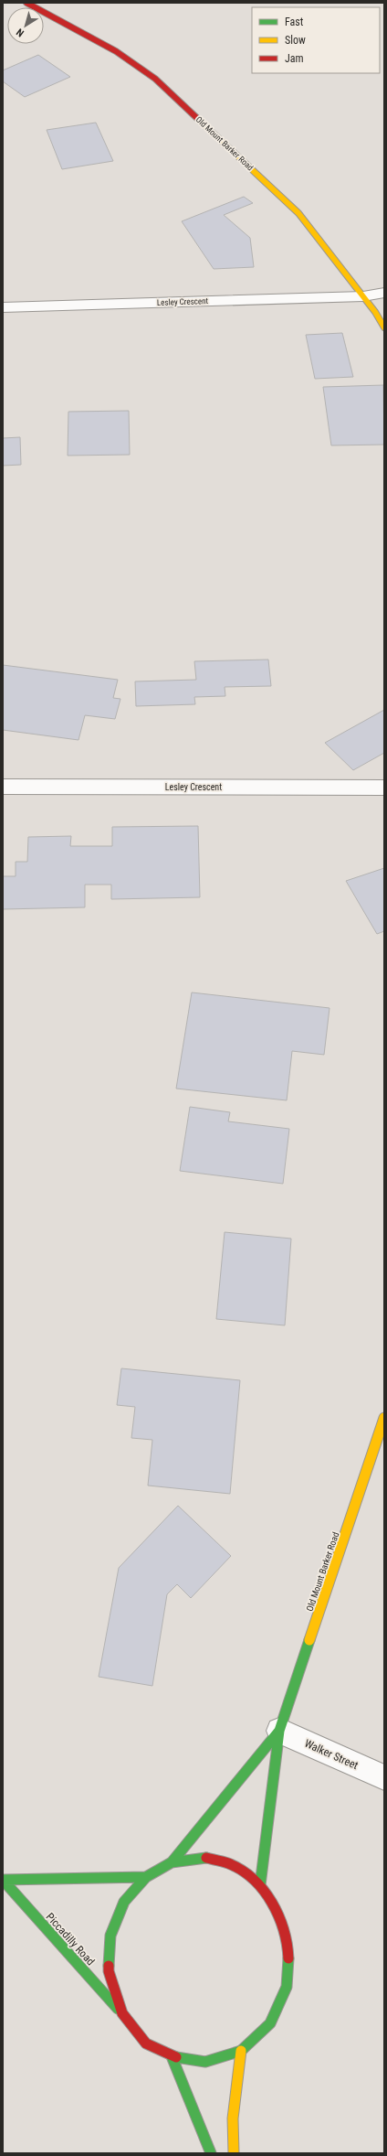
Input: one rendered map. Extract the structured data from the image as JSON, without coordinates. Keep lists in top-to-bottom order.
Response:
{
  "streets": {
    "main road": ["Old Mount Barker Road", "Piccadilly Road"],
    "street": ["Lesley Crescent", "Walker Street"]
  },
  "crossings": [
    ["Old Mount Barker Road", "Lesley Crescent"],
    ["Old Mount Barker Road", "Walker Street"]
  ],
  "legend": ["Fast", "Slow", "Jam"],
  "north": "bottom left"
}
